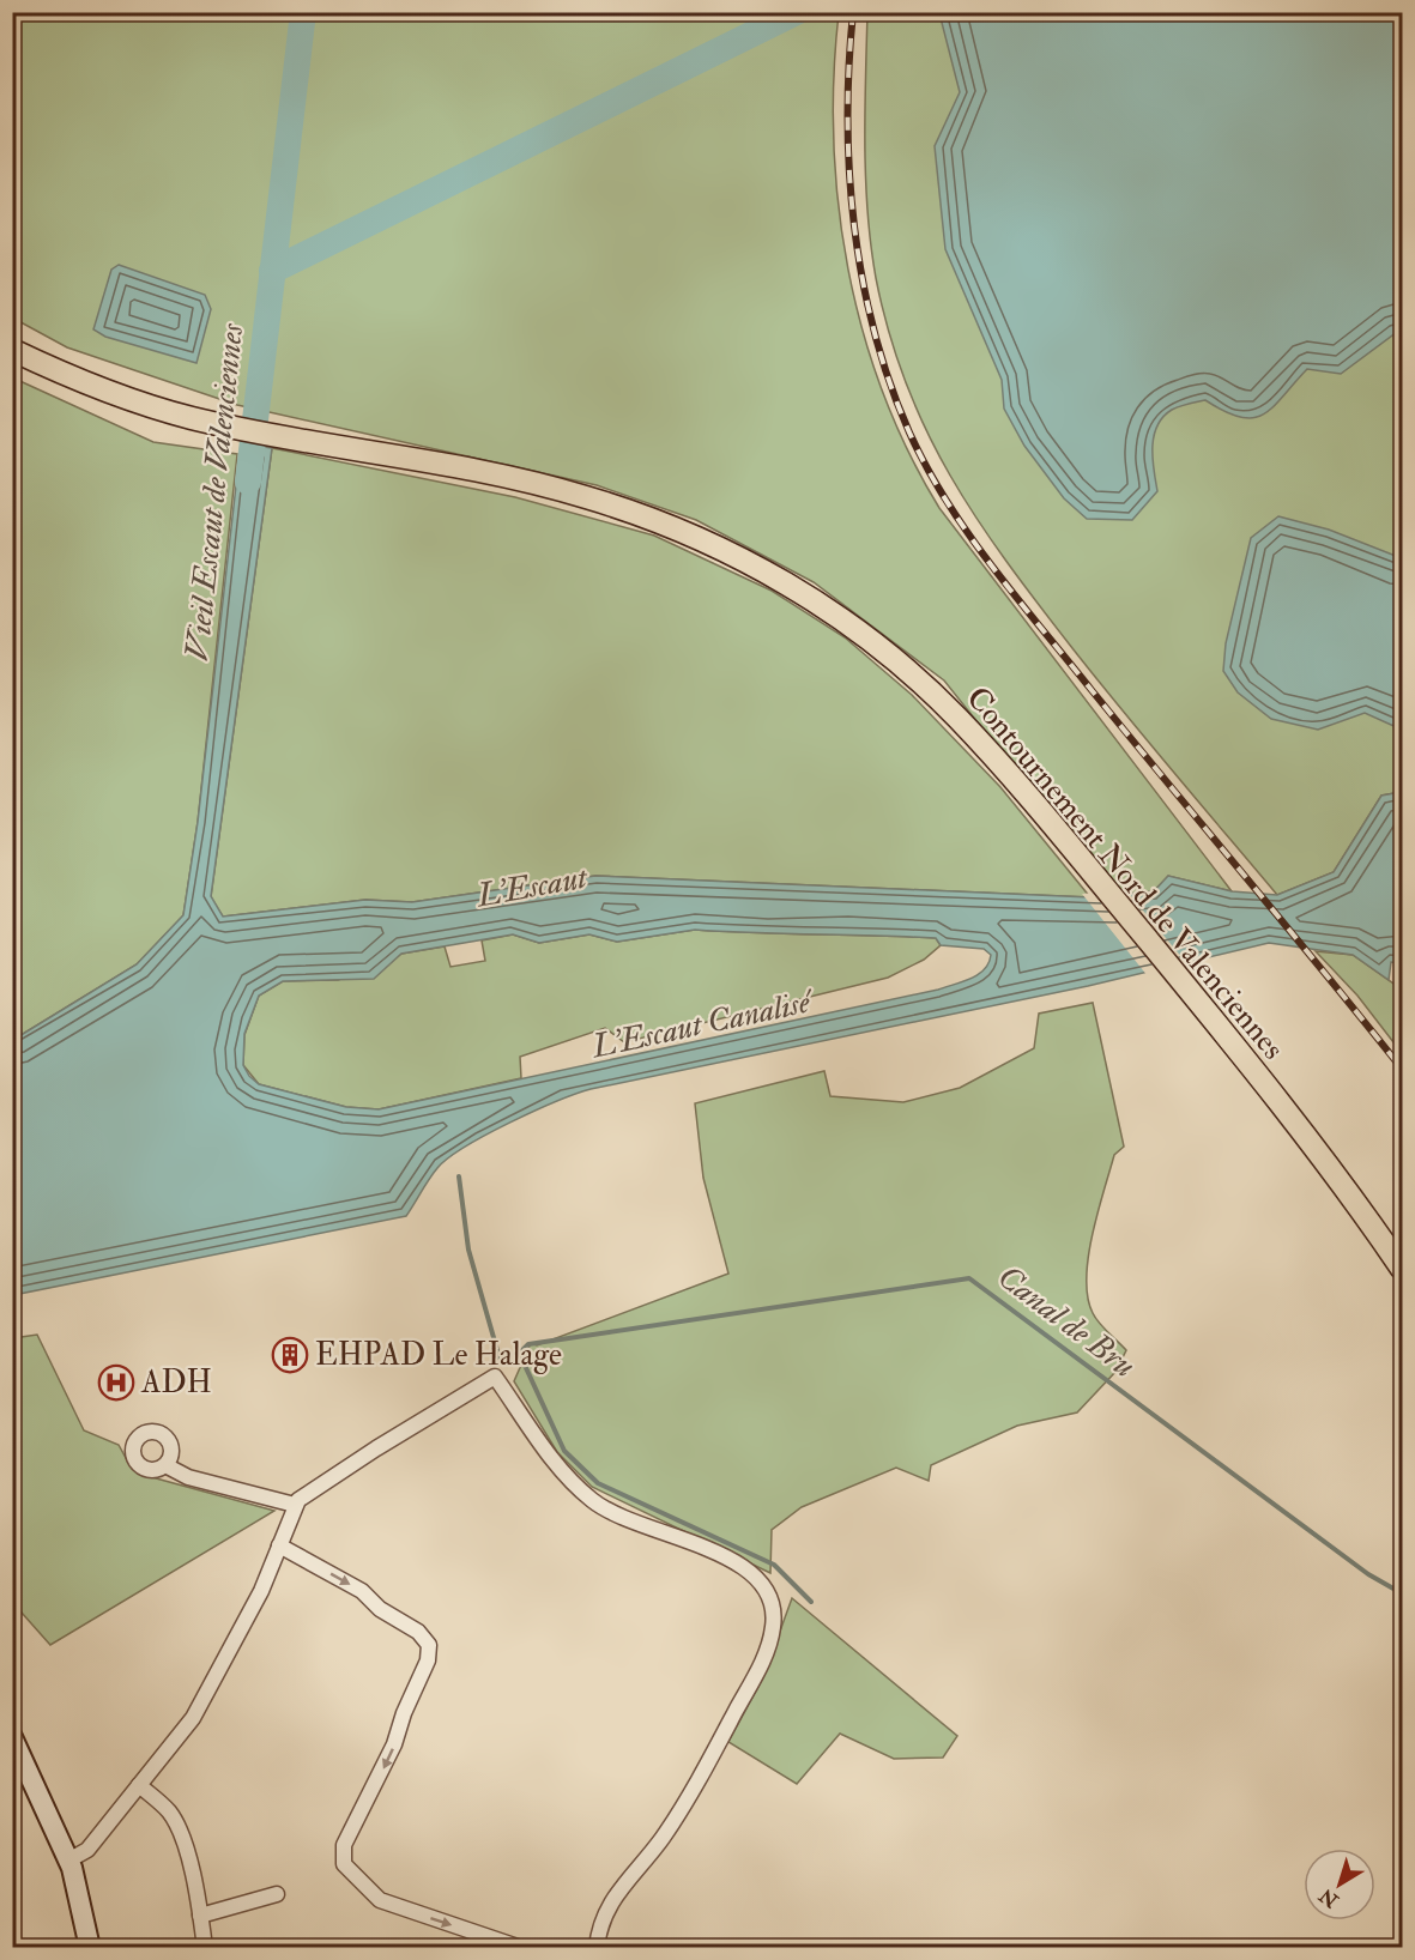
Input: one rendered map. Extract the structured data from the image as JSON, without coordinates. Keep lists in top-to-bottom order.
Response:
{
  "streets": {
    "main road": ["Contournement Nord de Valenciennes"]
  },
  "water": [
    "Vieil Escaut de Valenciennes",
    "L'Escaut",
    "L'Escaut Canalisé",
    "Canal de Bru"
  ],
  "places": {
    "building": ["EHPAD Le Halage"],
    "hospital": ["ADH"]
  },
  "north": "bottom left"
}
